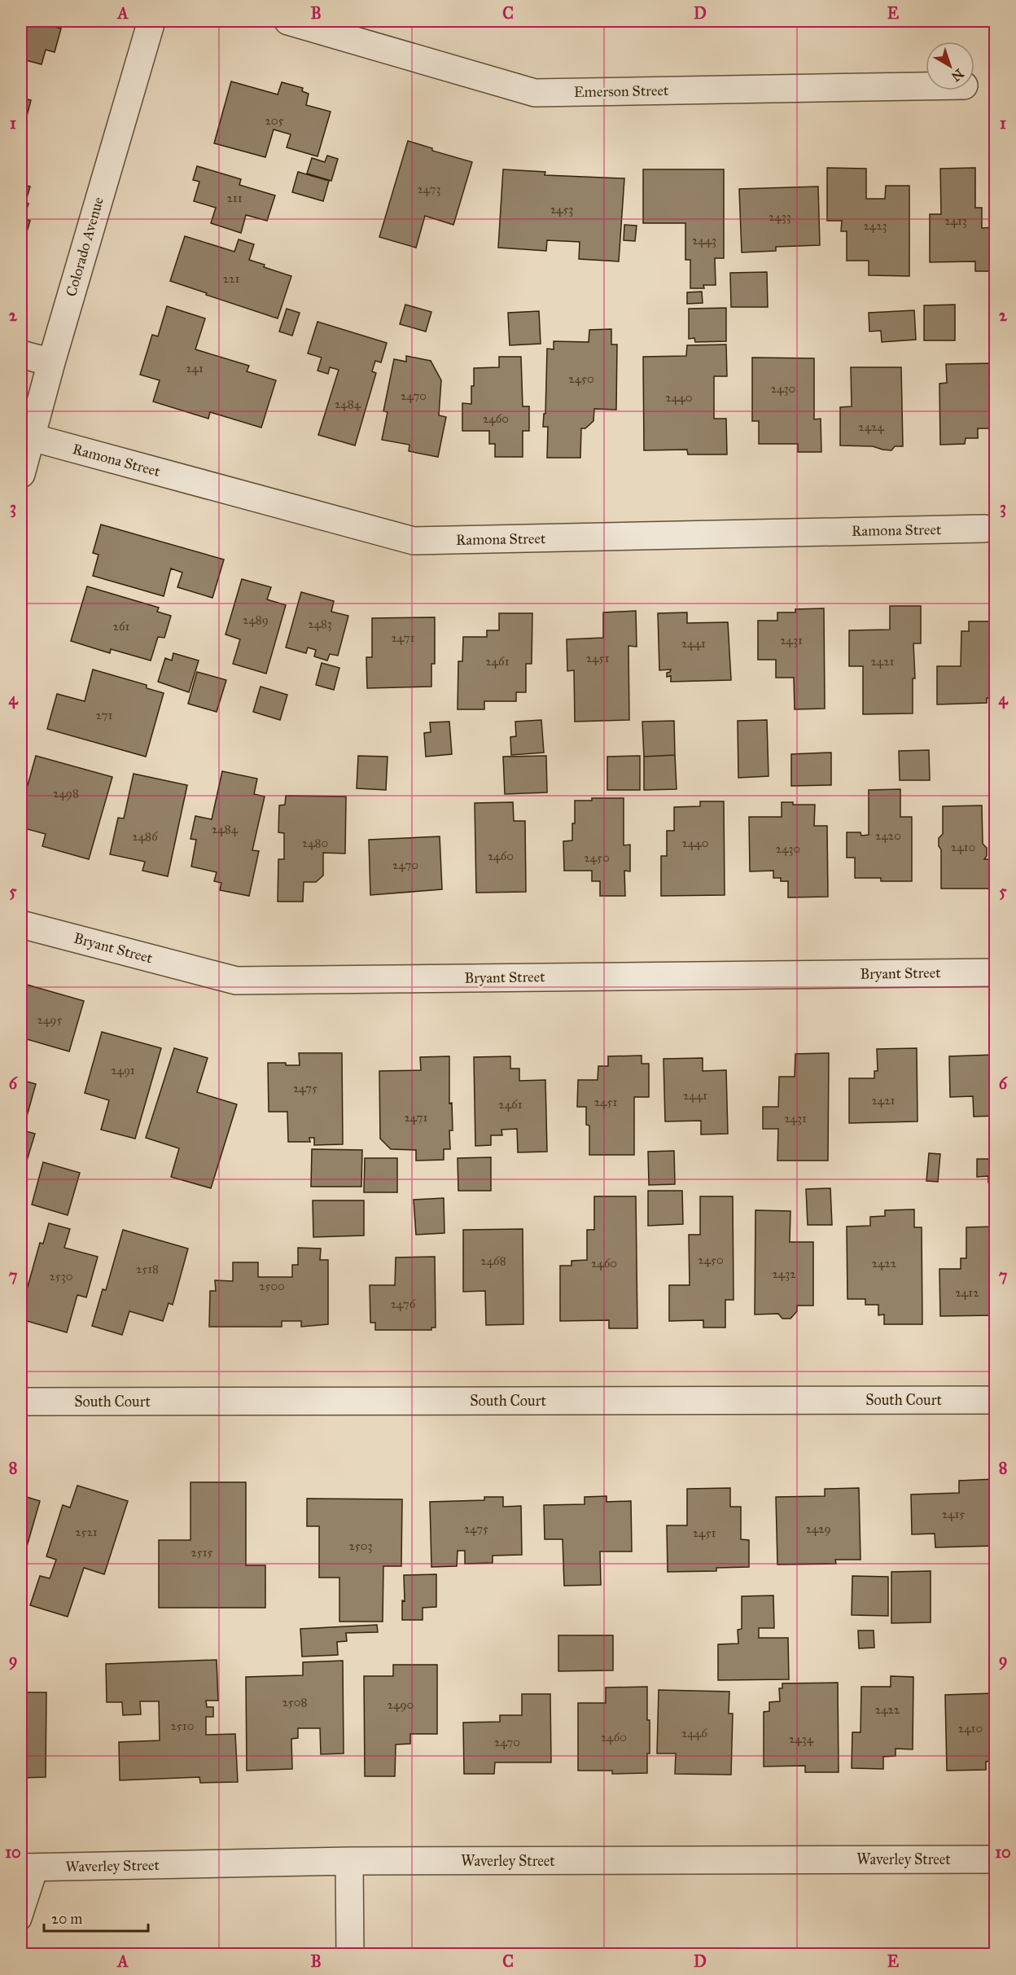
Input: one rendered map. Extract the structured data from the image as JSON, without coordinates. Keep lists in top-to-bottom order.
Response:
{
  "streets": {
    "street": [
      "Emerson Street",
      "Colorado Avenue",
      "Ramona Street",
      "Bryant Street",
      "South Court",
      "Waverley Street"
    ]
  },
  "crossings": [
    ["Colorado Avenue", "Ramona Street"]
  ],
  "house_numbers": [
    "205",
    "2473",
    "211",
    "2453",
    "2433",
    "2413",
    "2423",
    "2443",
    "221",
    "241",
    "2450",
    "2430",
    "2470",
    "2440",
    "2484",
    "2460",
    "2424",
    "2489",
    "2483",
    "261",
    "2471",
    "2431",
    "2441",
    "2451",
    "2461",
    "2421",
    "271",
    "2498",
    "2484",
    "2420",
    "2486",
    "2480",
    "2440",
    "2410",
    "2430",
    "2460",
    "2450",
    "2470",
    "2495",
    "2491",
    "2475",
    "2441",
    "2421",
    "2451",
    "2461",
    "2471",
    "2431",
    "2450",
    "2468",
    "2460",
    "2422",
    "2518",
    "2432",
    "2530",
    "2500",
    "2412",
    "2476",
    "2415",
    "2475",
    "2429",
    "2521",
    "2451",
    "2503",
    "2515",
    "2508",
    "2490",
    "2422",
    "2510",
    "2410",
    "2446",
    "2460",
    "2434",
    "2470"
  ],
  "scale_bar": "20 m",
  "north": "bottom right",
  "grid": {
    "columns": [
      "A",
      "B",
      "C",
      "D",
      "E"
    ],
    "rows": [
      "1",
      "2",
      "3",
      "4",
      "5",
      "6",
      "7",
      "8",
      "9",
      "10"
    ]
  }
}
